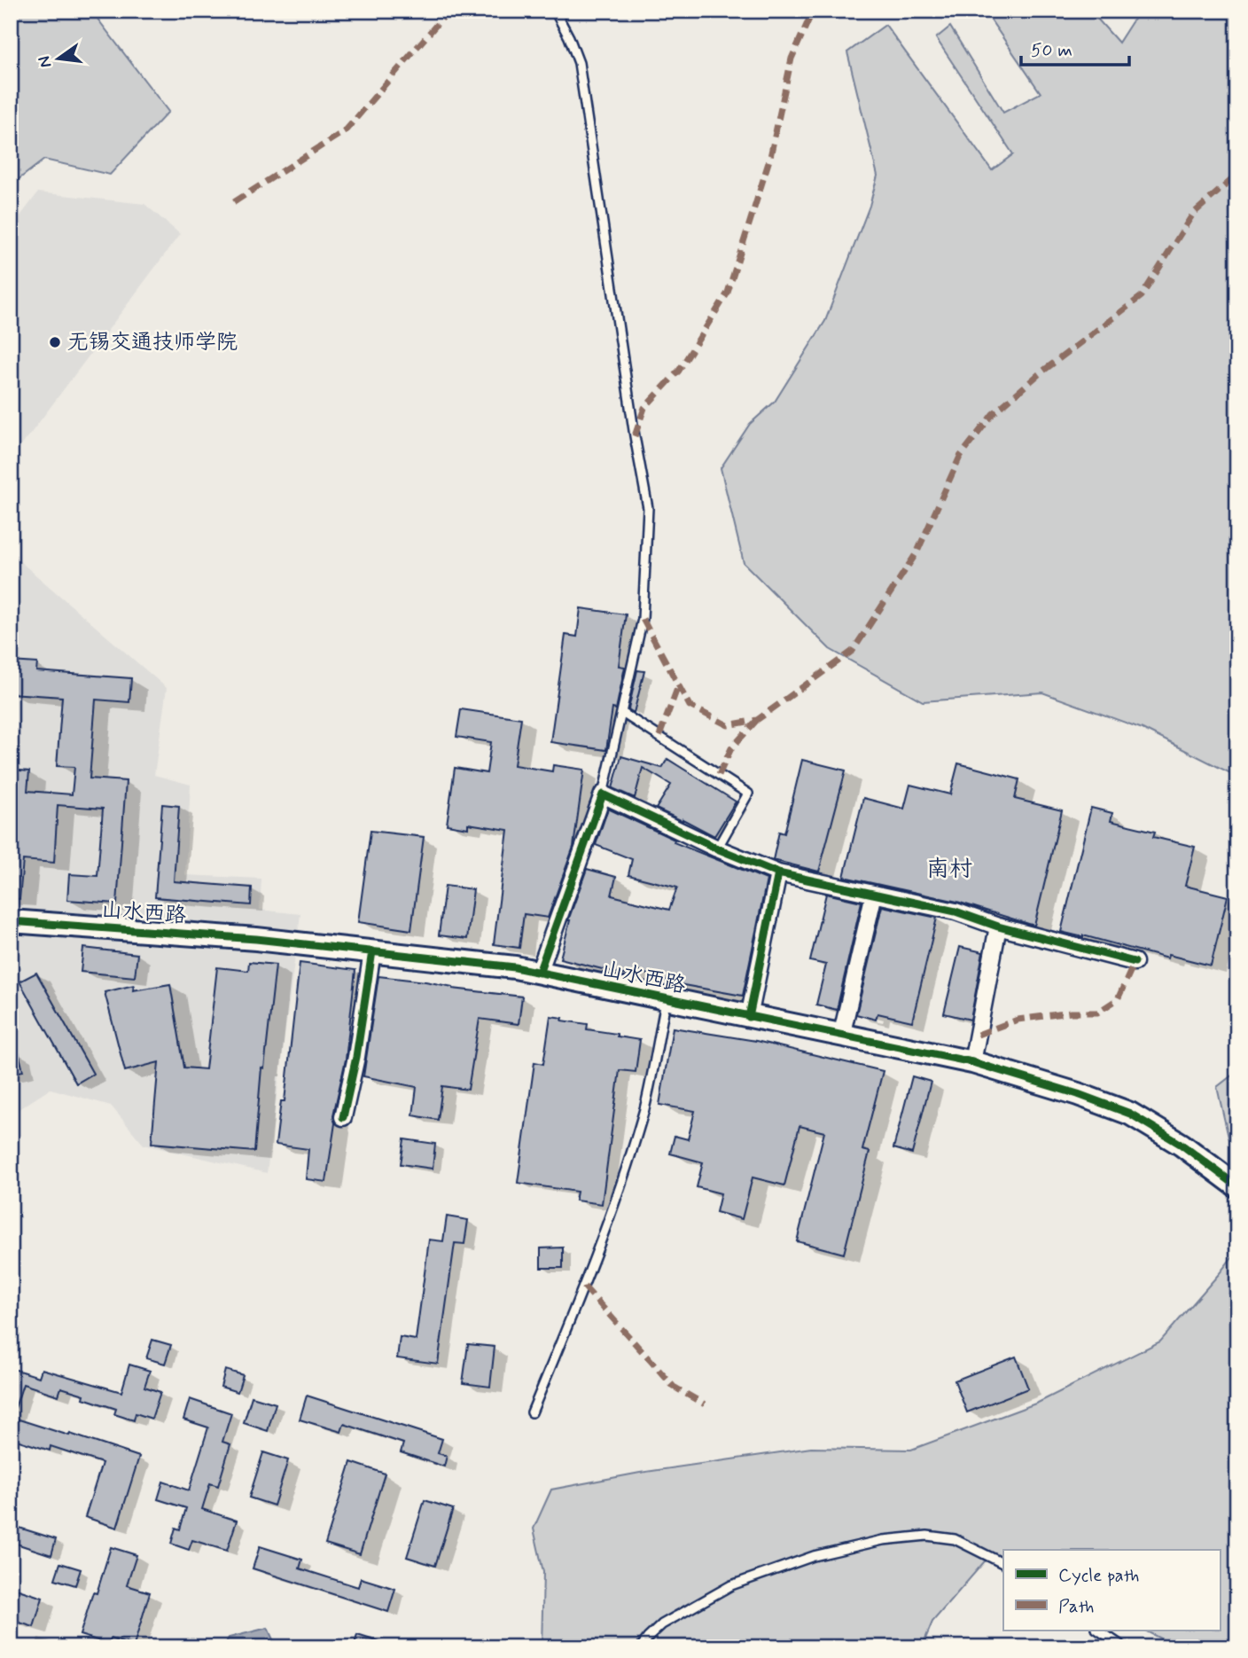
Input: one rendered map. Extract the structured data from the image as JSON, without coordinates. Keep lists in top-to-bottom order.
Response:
{
  "streets": {
    "street": ["山水西路"]
  },
  "districts": ["南村"],
  "places": ["无锡交通技师学院"],
  "legend": ["Cycle path", "Path"],
  "scale_bar": "50 m",
  "north": "left"
}
